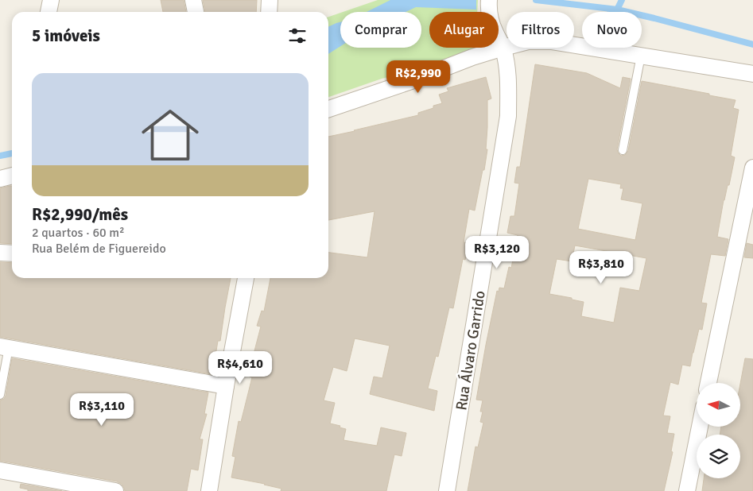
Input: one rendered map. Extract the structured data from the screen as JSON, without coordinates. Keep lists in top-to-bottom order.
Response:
{
  "streets": {
    "street": ["Rua Álvaro Garrido"]
  },
  "north": "left",
  "page": {
    "chip": [
      "Comprar",
      "Alugar",
      "Filtros",
      "Novo"
    ],
    "heading": "5 imóveis",
    "list": [
      {
        "name": "R$2,990/mês",
        "note": "2 quartos · 60 m² · Rua Belém de Figuereido"
      }
    ],
    "price": [
      "R$2,990",
      "R$3,120",
      "R$3,810",
      "R$4,610",
      "R$3,110"
    ]
  }
}
